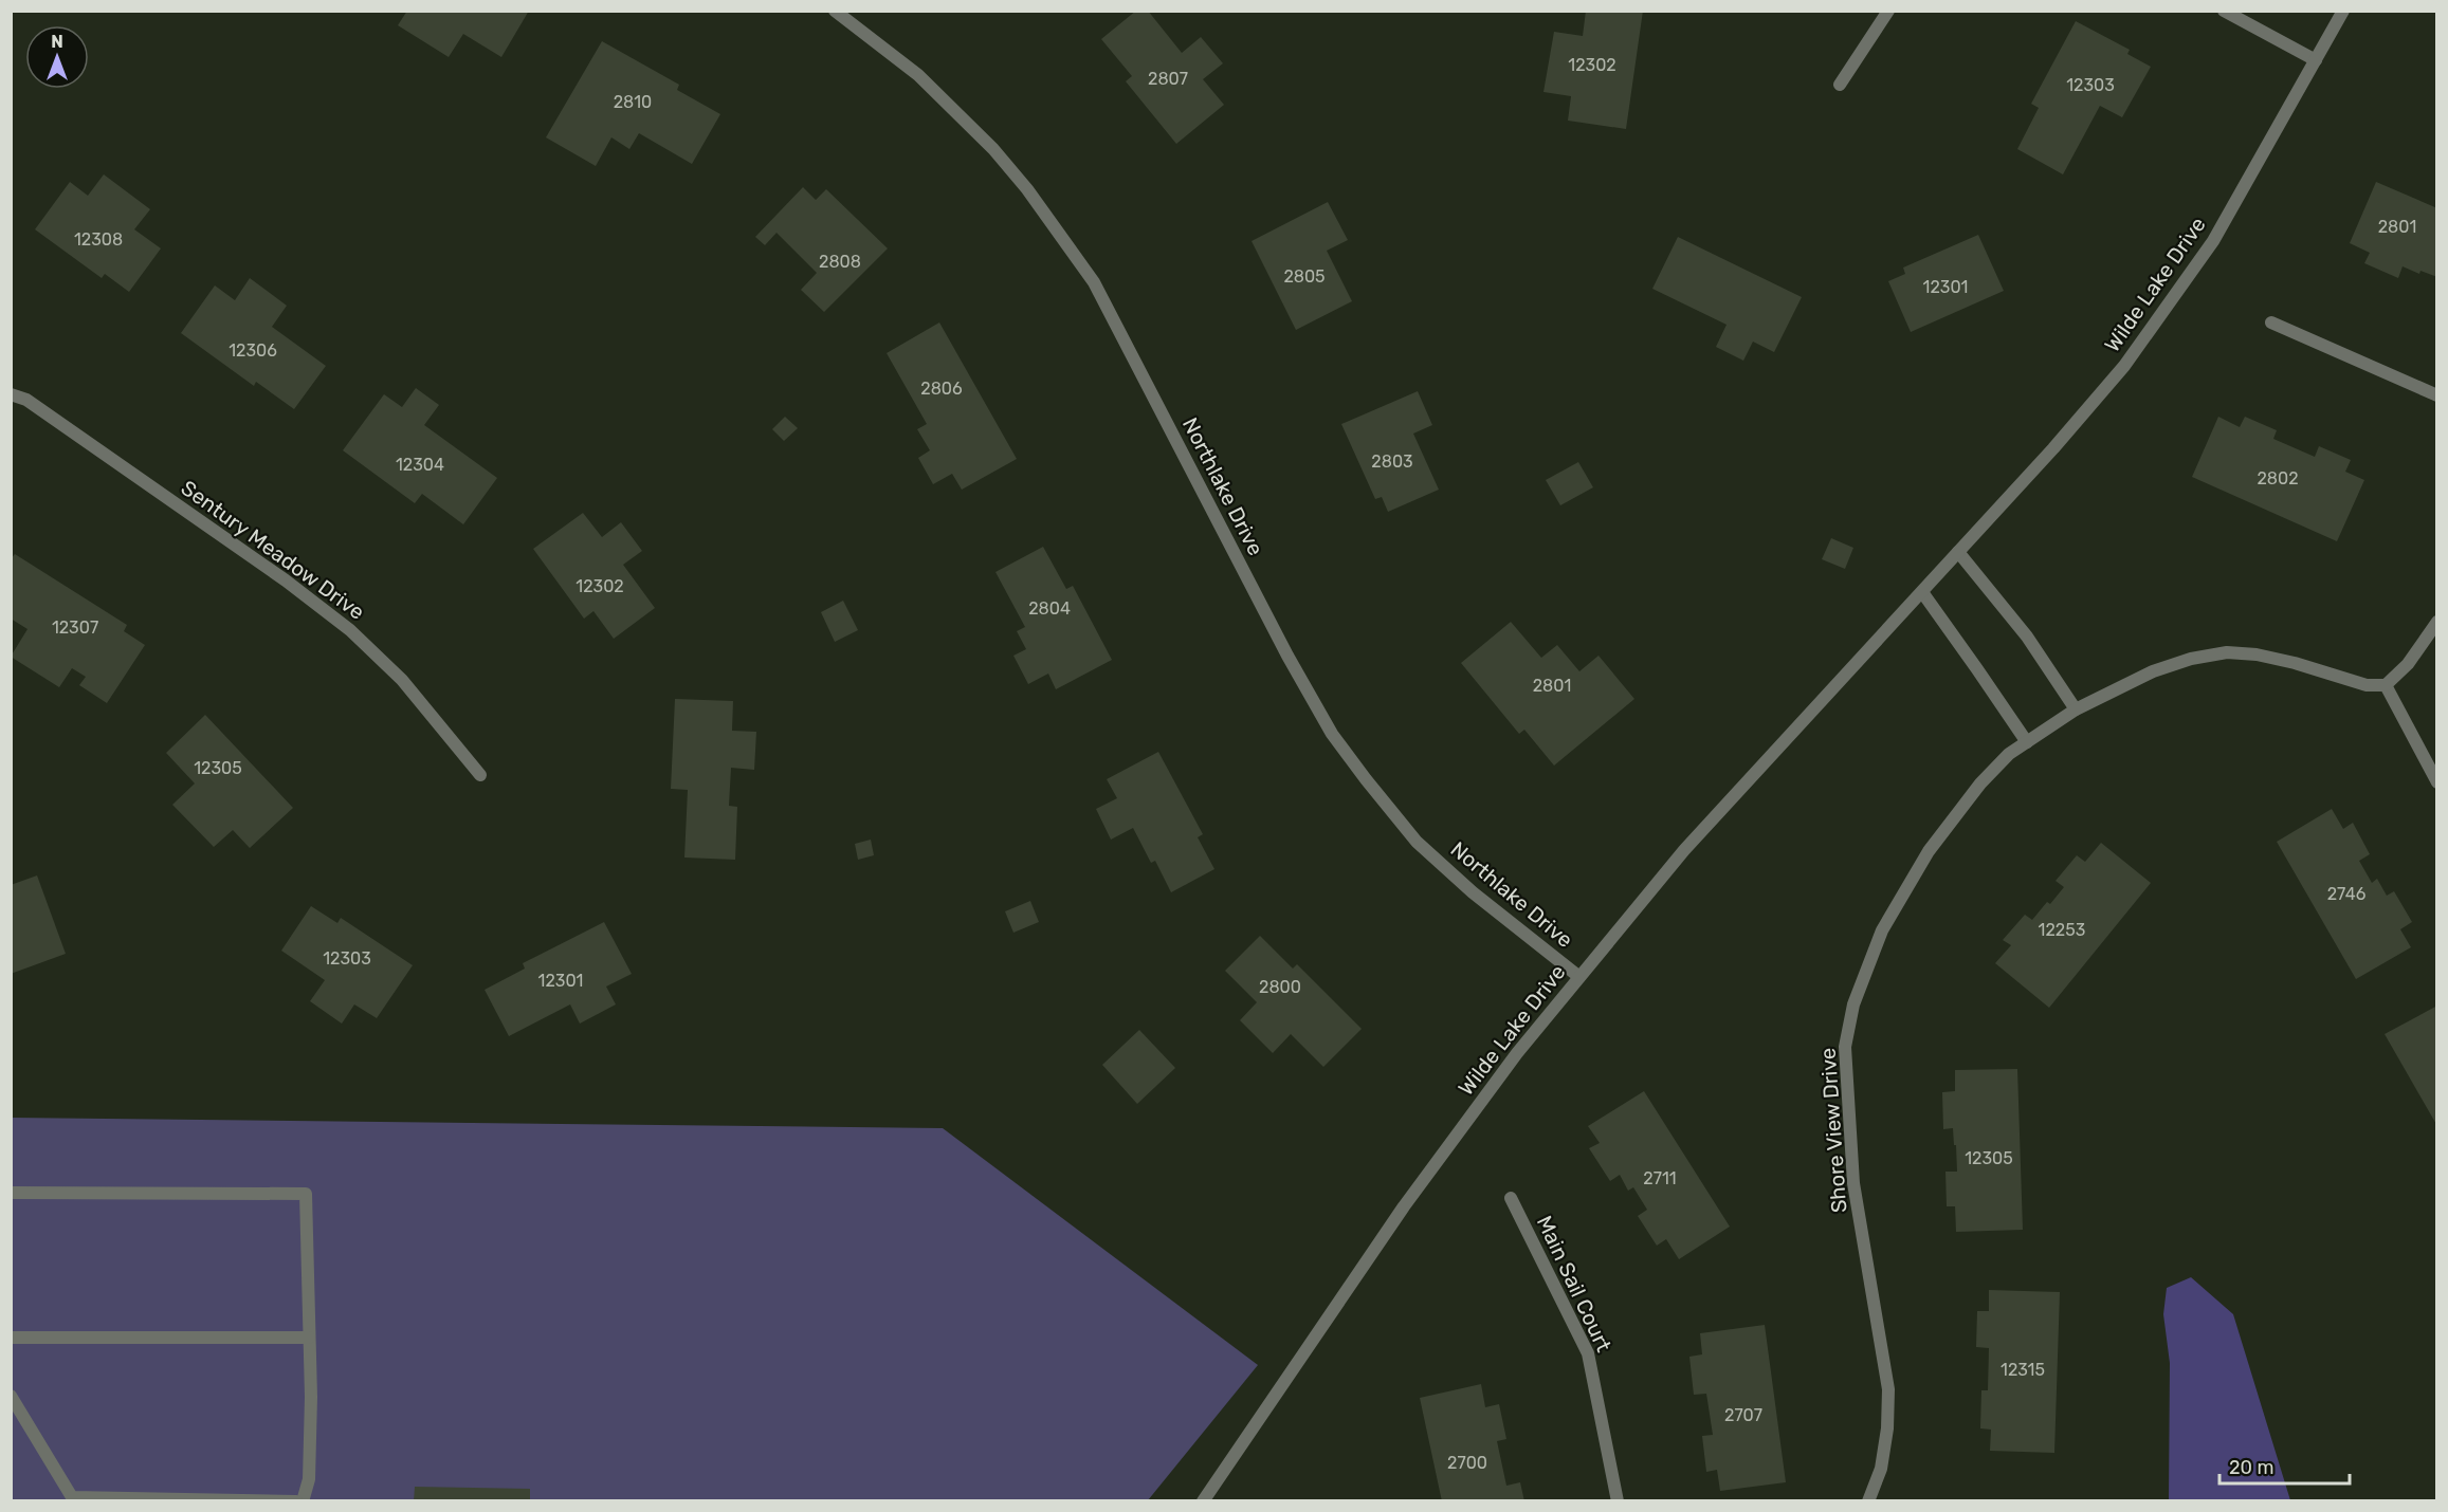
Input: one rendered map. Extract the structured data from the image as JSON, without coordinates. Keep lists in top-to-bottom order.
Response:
{
  "streets": {
    "street": [
      "Wilde Lake Drive",
      "Northlake Drive",
      "Sentury Meadow Drive",
      "Shore View Drive",
      "Main Sail Court"
    ]
  },
  "crossings": [
    ["Wilde Lake Drive", "Northlake Drive"]
  ],
  "house_numbers": [
    "12302",
    "2807",
    "12303",
    "2810",
    "2801",
    "12308",
    "2808",
    "2805",
    "12301",
    "12306",
    "2806",
    "2803",
    "12304",
    "2802",
    "12302",
    "2804",
    "12307",
    "2801",
    "12305",
    "2746",
    "12253",
    "12303",
    "12301",
    "2800",
    "12305",
    "2711",
    "12315",
    "2707",
    "2700"
  ],
  "scale_bar": "20 m",
  "north": "top"
}
